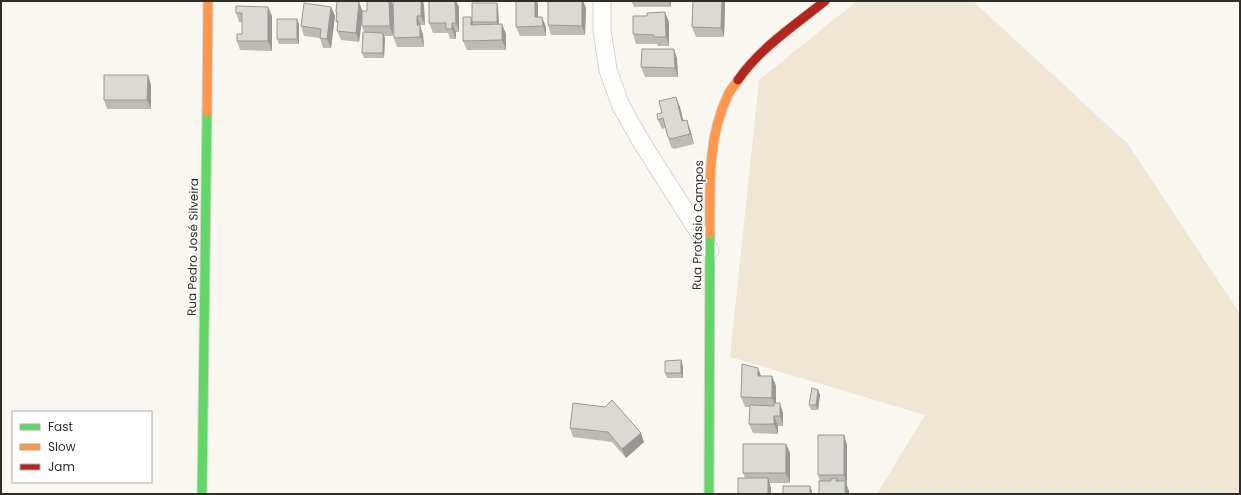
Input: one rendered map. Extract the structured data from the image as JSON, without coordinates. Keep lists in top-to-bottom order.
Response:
{
  "streets": {
    "street": ["Rua Protásio Campos", "Rua Pedro José Silveira"]
  },
  "legend": ["Fast", "Slow", "Jam"]
}
